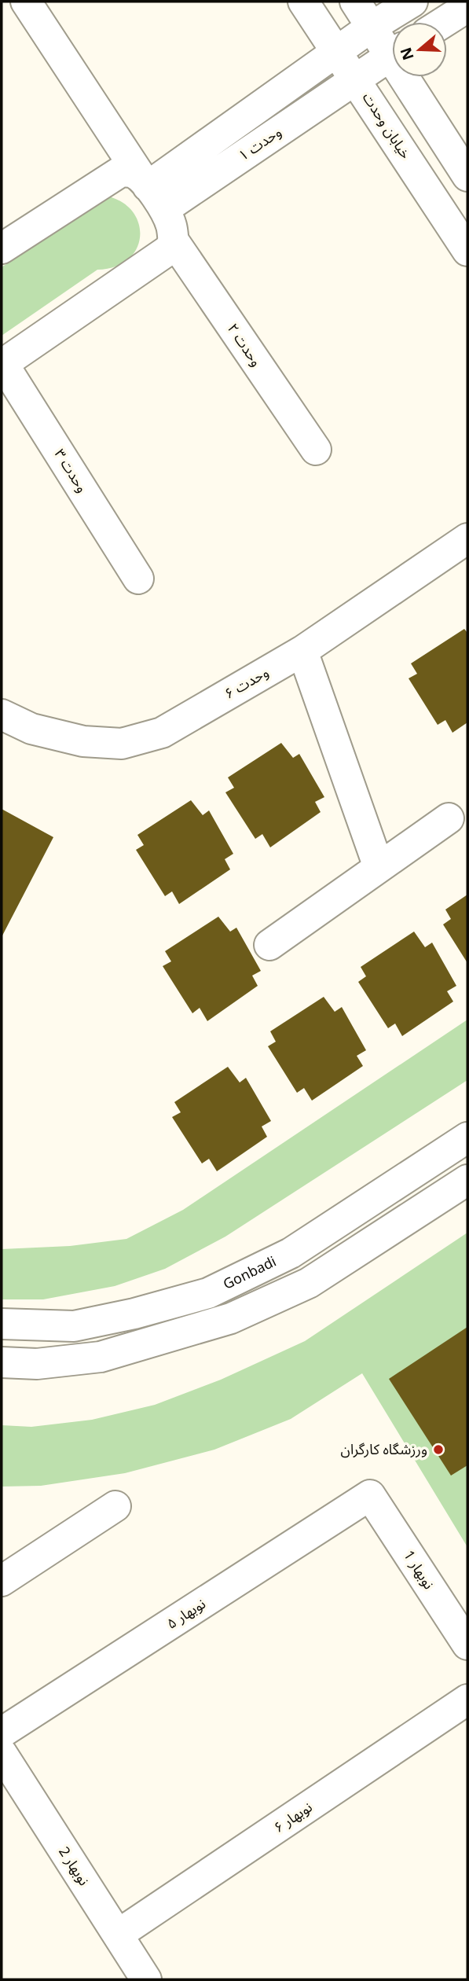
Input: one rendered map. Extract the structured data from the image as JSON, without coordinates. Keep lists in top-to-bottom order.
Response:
{
  "streets": {
    "street": [
      "خیابان وحدت",
      "وحدت ۱",
      "وحدت ۲",
      "وحدت ۳",
      "وحدت ۶",
      "Gonbadi",
      "نوبهار 1",
      "نوبهار ۵",
      "نوبهار ۶",
      "نوبهار 2"
    ]
  },
  "crossings": [
    ["خیابان وحدت", "وحدت ۱"],
    ["نوبهار 1", "نوبهار ۵"],
    ["نوبهار ۶", "نوبهار 2"]
  ],
  "places": ["ورزشگاه کارگران"],
  "north": "left"
}
